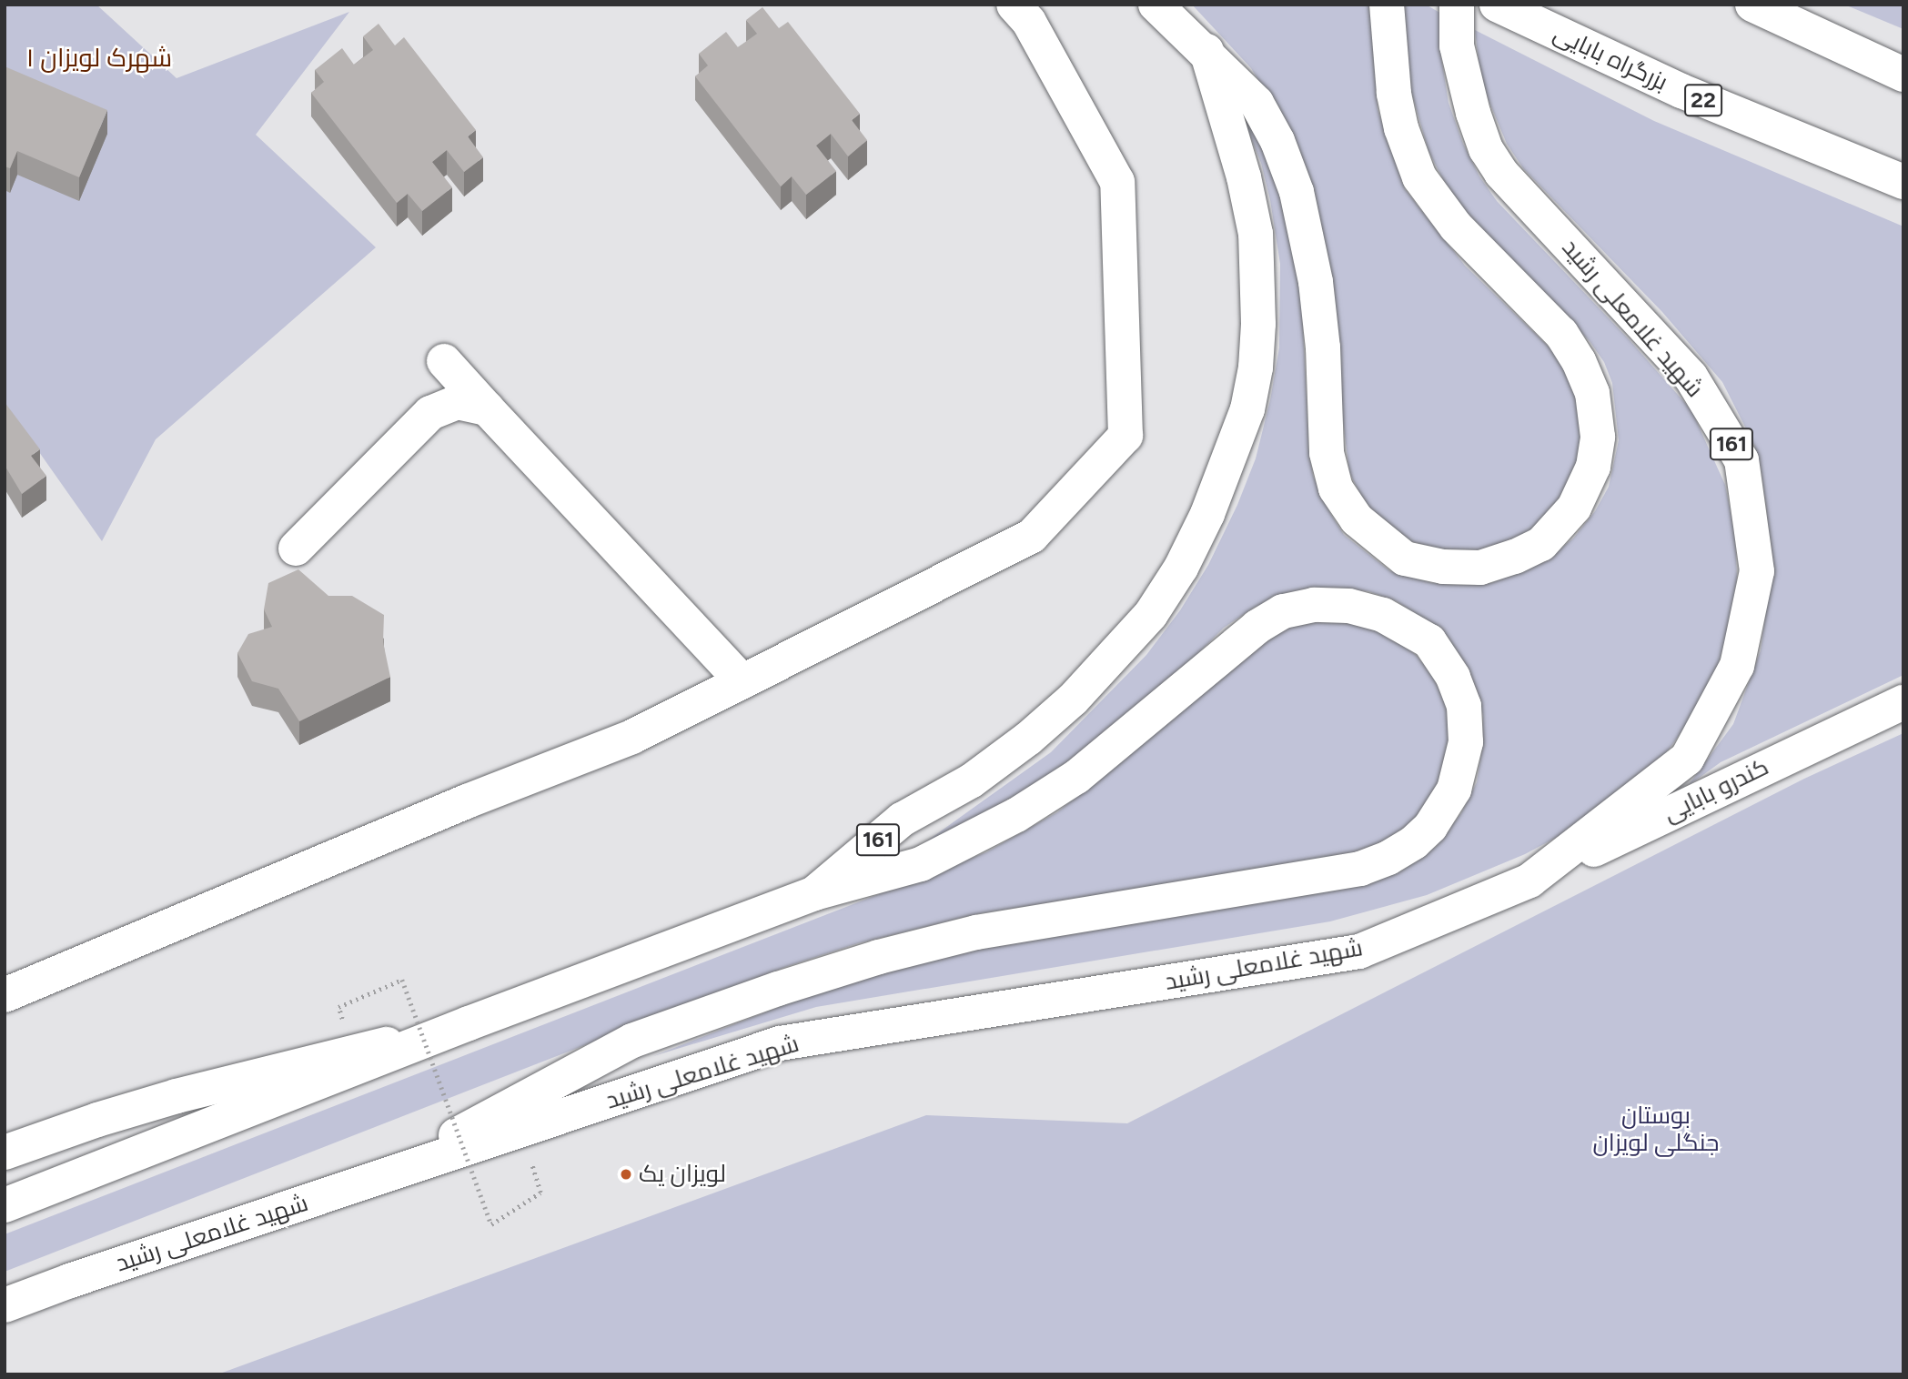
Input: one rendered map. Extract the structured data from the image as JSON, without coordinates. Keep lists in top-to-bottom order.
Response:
{
  "streets": {
    "main road": [
      "بزرگراه بابایی",
      "22",
      "شهید غلامعلی رشید",
      "161",
      "کندرو بابایی"
    ]
  },
  "crossings": [
    ["شهید غلامعلی رشید", "کندرو بابایی"]
  ],
  "districts": ["شهرک لویزان ۱"],
  "parks": ["بوستان جنگلی لویزان"],
  "places": ["لویزان یک"]
}
